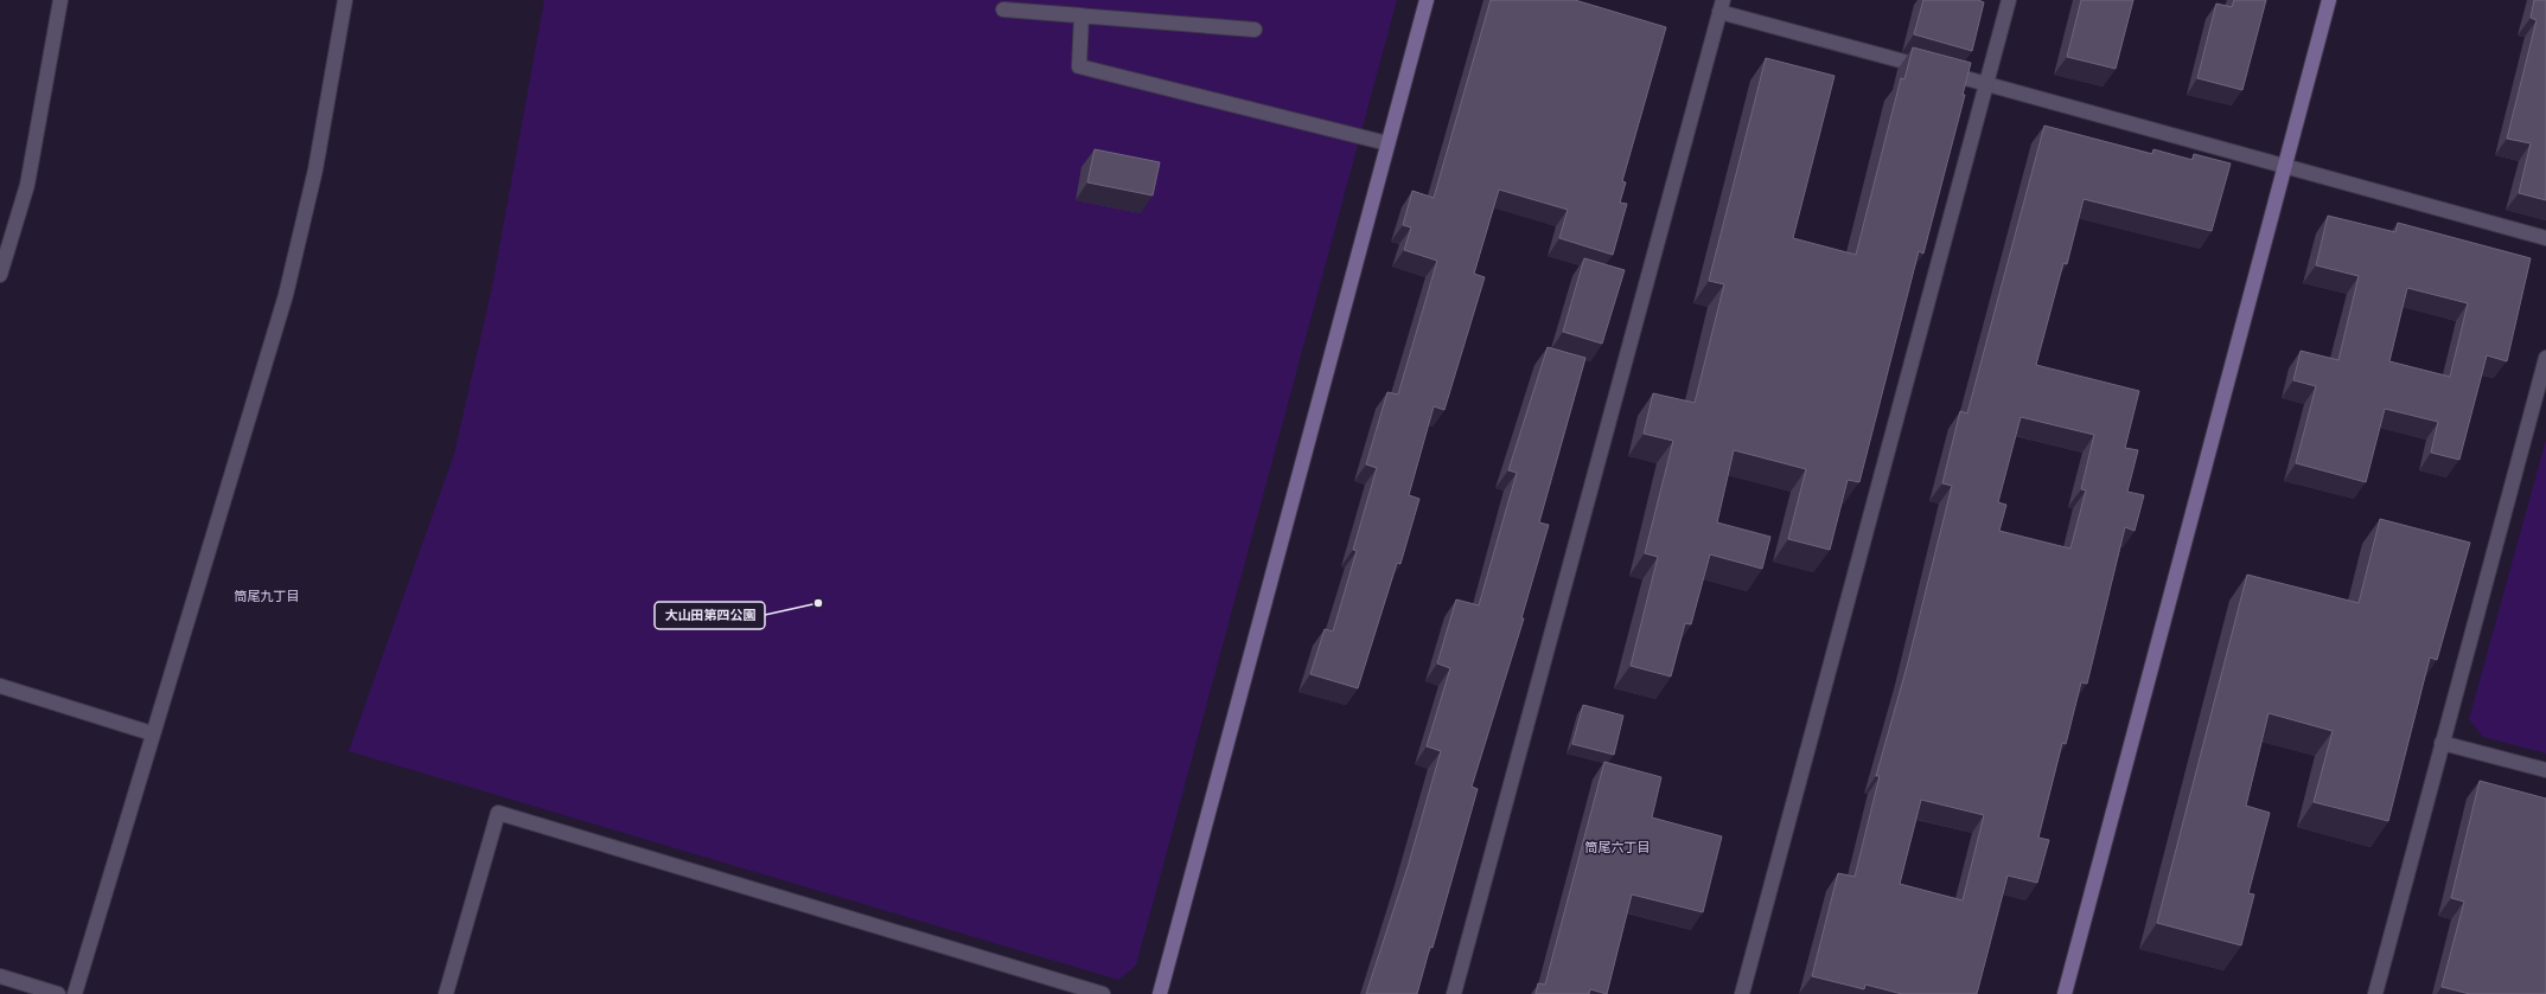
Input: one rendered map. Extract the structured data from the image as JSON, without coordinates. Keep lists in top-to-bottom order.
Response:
{
  "districts": ["筒尾九丁目", "筒尾六丁目"],
  "places": ["大山田第四公園"]
}
